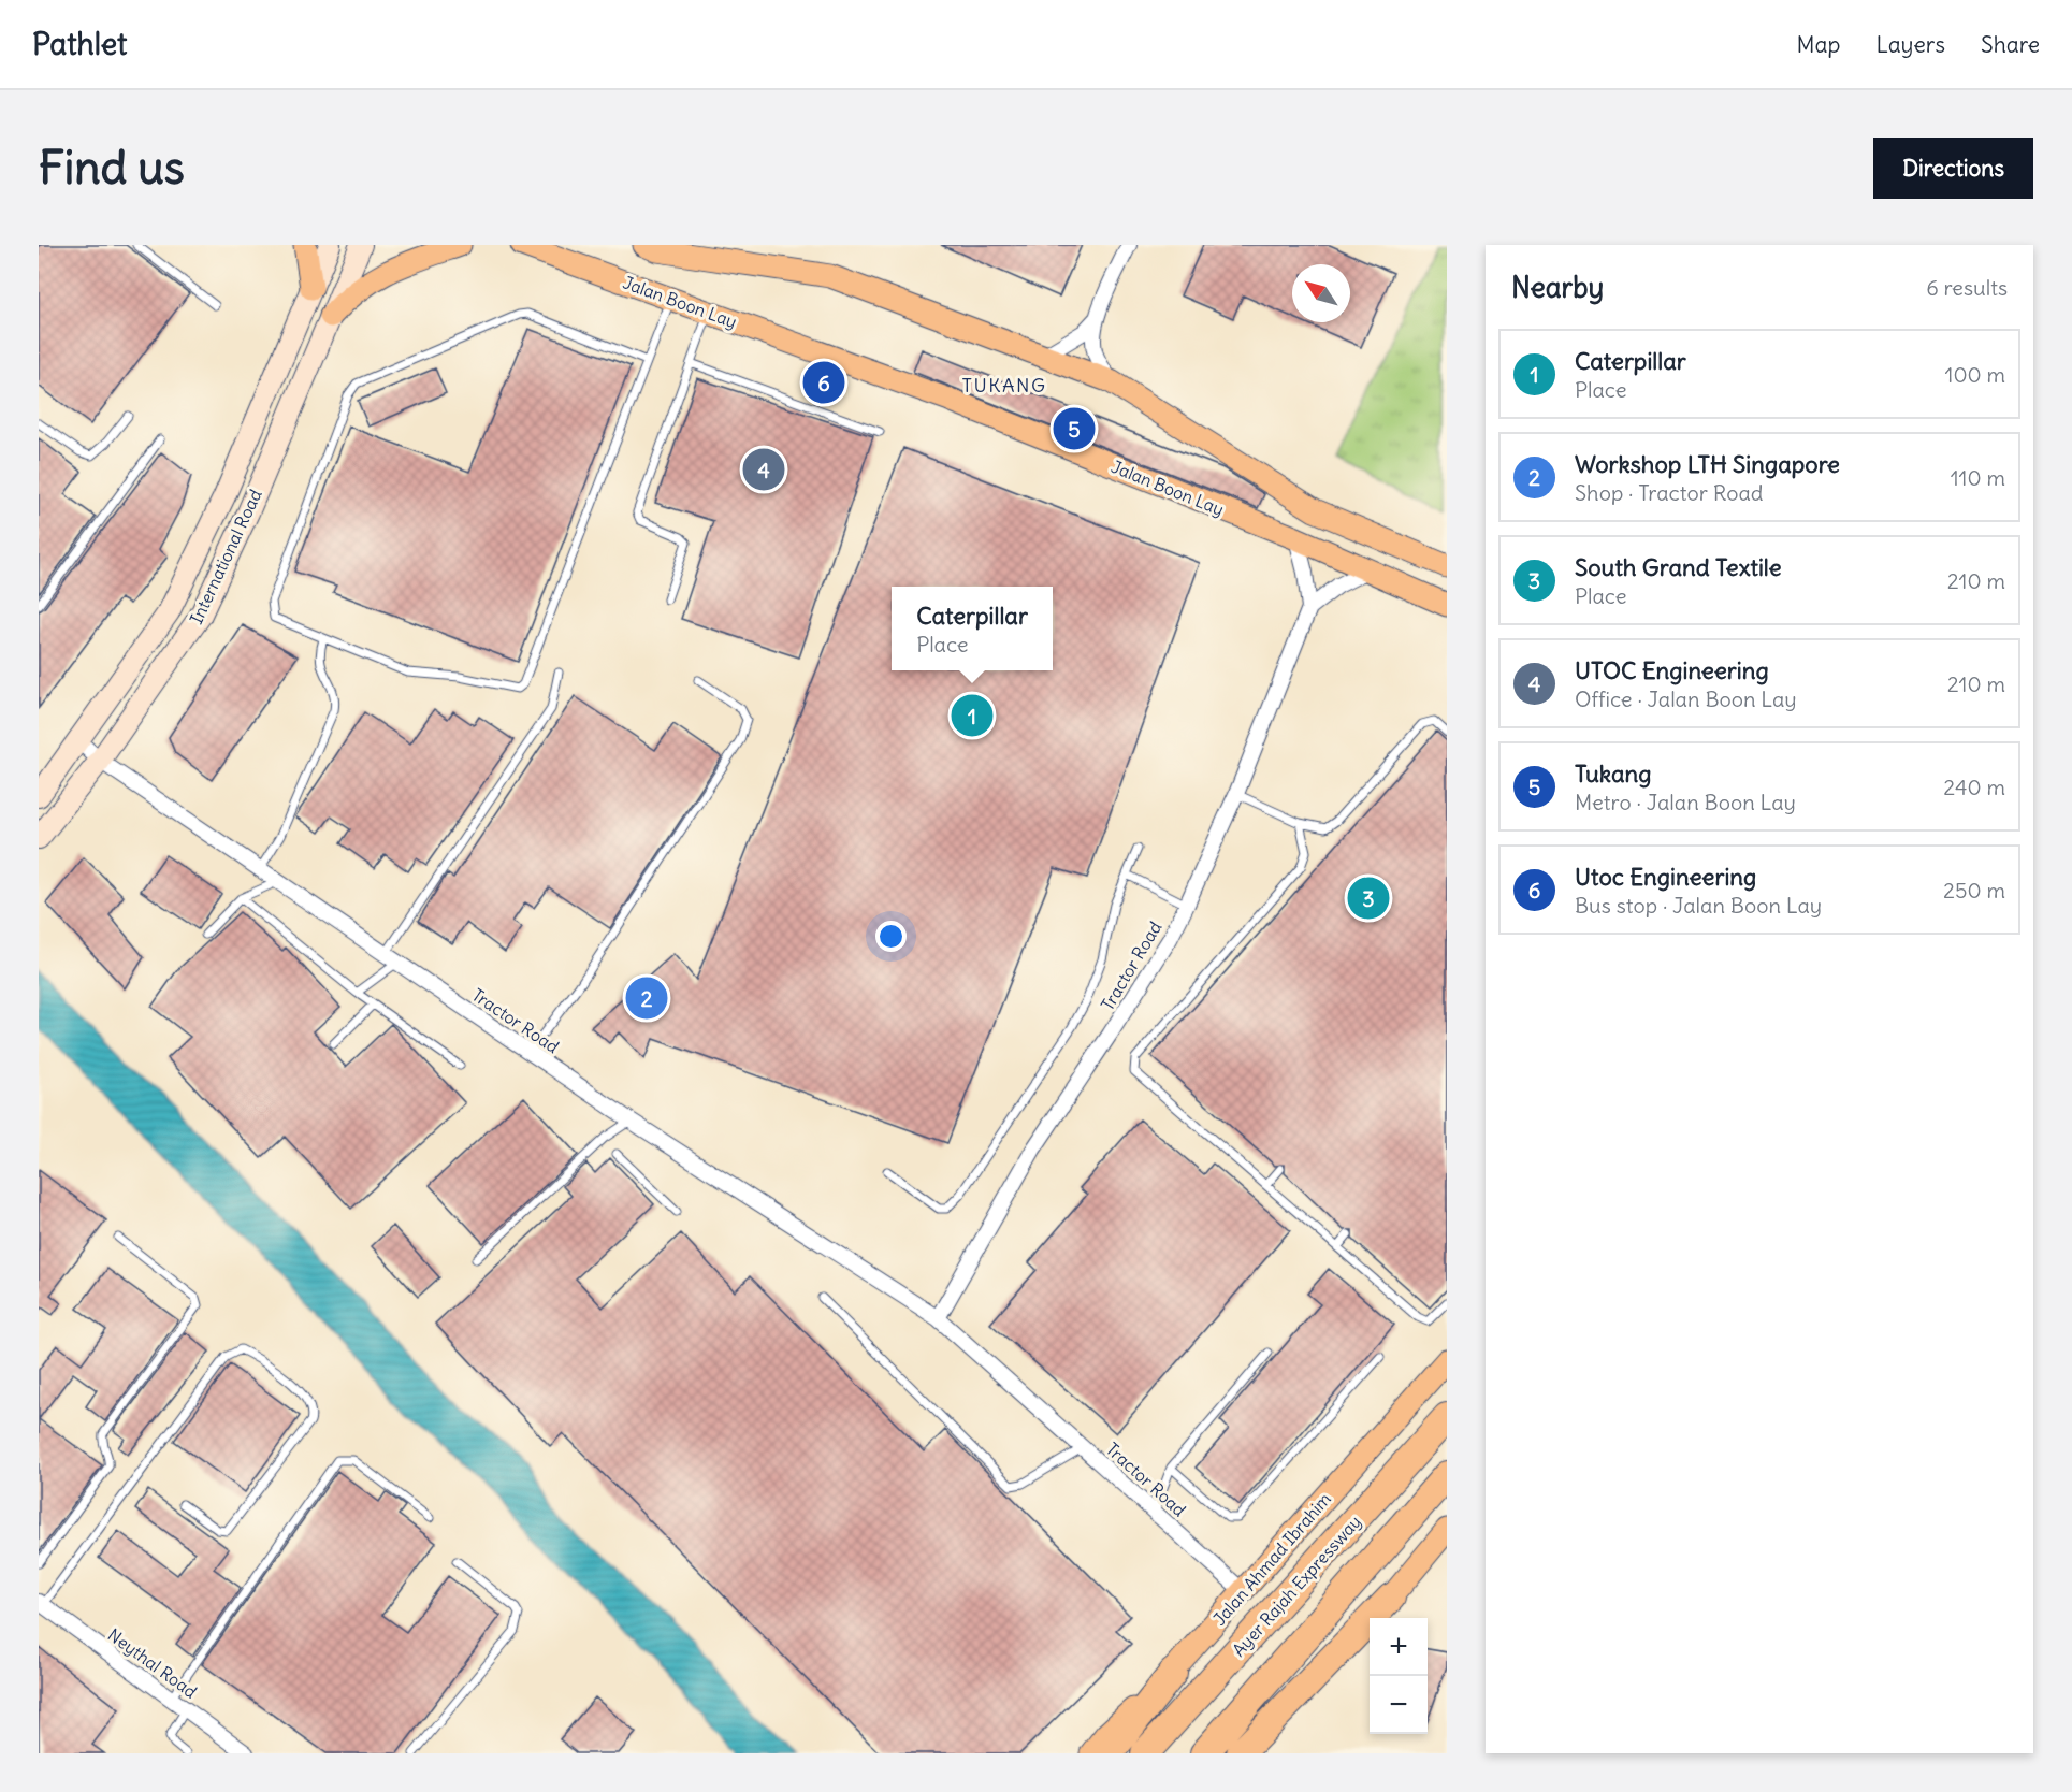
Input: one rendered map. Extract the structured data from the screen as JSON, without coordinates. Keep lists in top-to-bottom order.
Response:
{
  "streets": {
    "highway": ["Ayer Rajah Expressway"],
    "main road": ["Jalan Boon Lay", "International Road", "Jalan Ahmad Ibrahim"],
    "street": ["Tractor Road", "Neythal Road"]
  },
  "crossings": [
    ["Jalan Boon Lay", "Tractor Road"],
    ["International Road", "Tractor Road"],
    ["Tractor Road", "Jalan Ahmad Ibrahim"]
  ],
  "districts": ["TUKANG"],
  "north": "top left",
  "page": {
    "header": "Pathlet",
    "nav": ["Map", "Layers", "Share"],
    "buttons": "Directions",
    "title": "Find us",
    "heading": ["Nearby", "6 results"],
    "list": [
      {
        "mark": "1",
        "name": "Caterpillar",
        "note": "Place",
        "value": "100 m"
      },
      {
        "mark": "2",
        "name": "Workshop LTH Singapore",
        "note": "Shop · Tractor Road",
        "value": "110 m"
      },
      {
        "mark": "3",
        "name": "South Grand Textile",
        "note": "Place",
        "value": "210 m"
      },
      {
        "mark": "4",
        "name": "UTOC Engineering",
        "note": "Office · Jalan Boon Lay",
        "value": "210 m"
      },
      {
        "mark": "5",
        "name": "Tukang",
        "note": "Metro · Jalan Boon Lay",
        "value": "240 m"
      },
      {
        "mark": "6",
        "name": "Utoc Engineering",
        "note": "Bus stop · Jalan Boon Lay",
        "value": "250 m"
      }
    ],
    "pins": [
      "6",
      "5",
      "4",
      "1",
      "3",
      "2"
    ],
    "popup": ["Caterpillar", "Place"],
    "map_buttons": ["+", "−"]
  }
}
